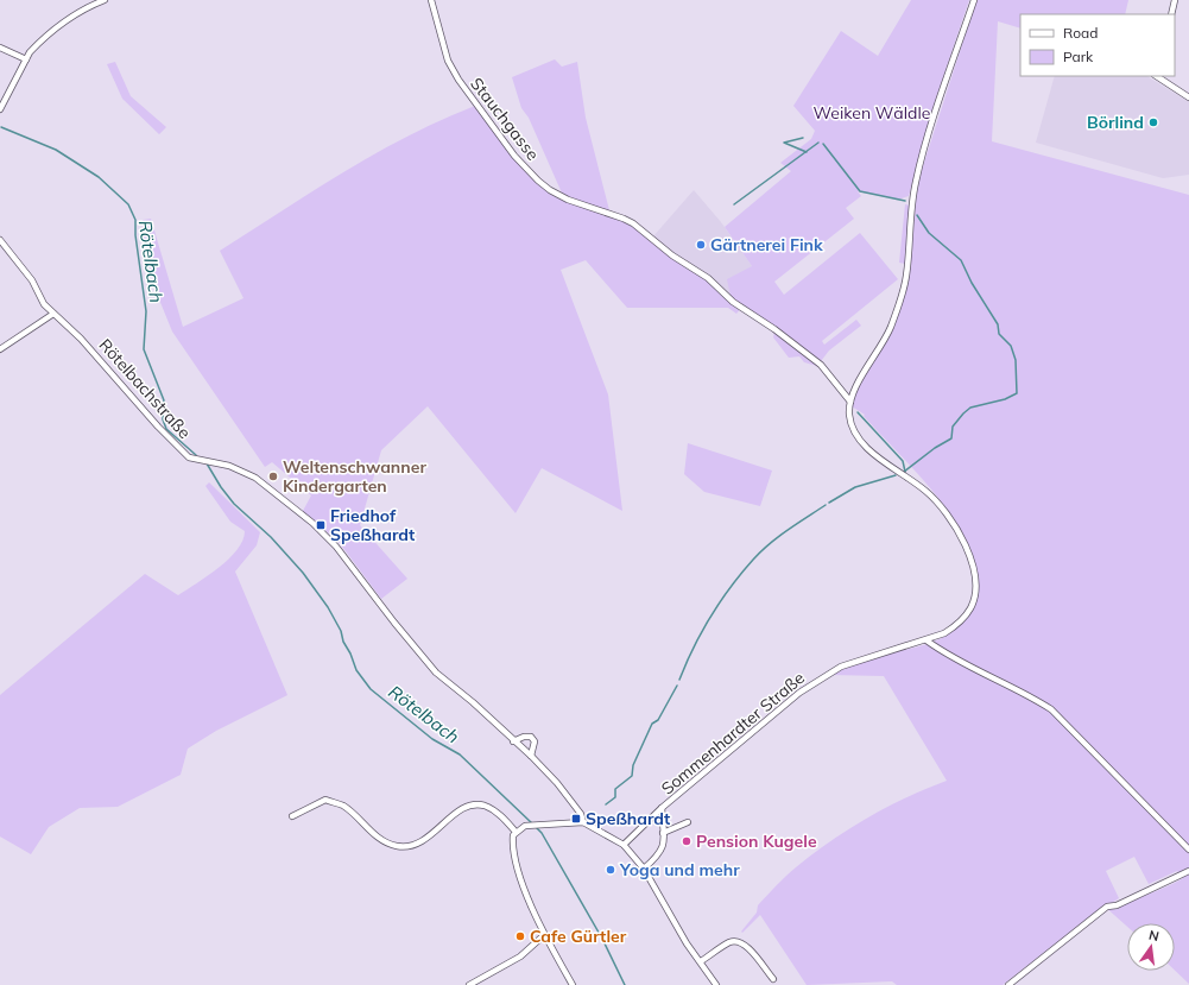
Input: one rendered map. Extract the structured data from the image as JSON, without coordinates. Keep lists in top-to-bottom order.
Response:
{
  "streets": {
    "street": ["Stauchgasse", "Rötelbachstraße", "Sommenhardter Straße"]
  },
  "crossings": [
    ["Stauchgasse", "Sommenhardter Straße"]
  ],
  "water": ["Rötelbach"],
  "parks": ["Weiken Wäldle"],
  "places": {
    "other": [
      "Börlind",
      "Gärtnerei Fink",
      "Weltenschwanner Kindergarten",
      "Pension Kugele",
      "Yoga und mehr",
      "Cafe Gürtler"
    ],
    "transit": ["Friedhof Speßhardt", "Speßhardt"]
  },
  "legend": ["Road", "Park"],
  "north": "top"
}
